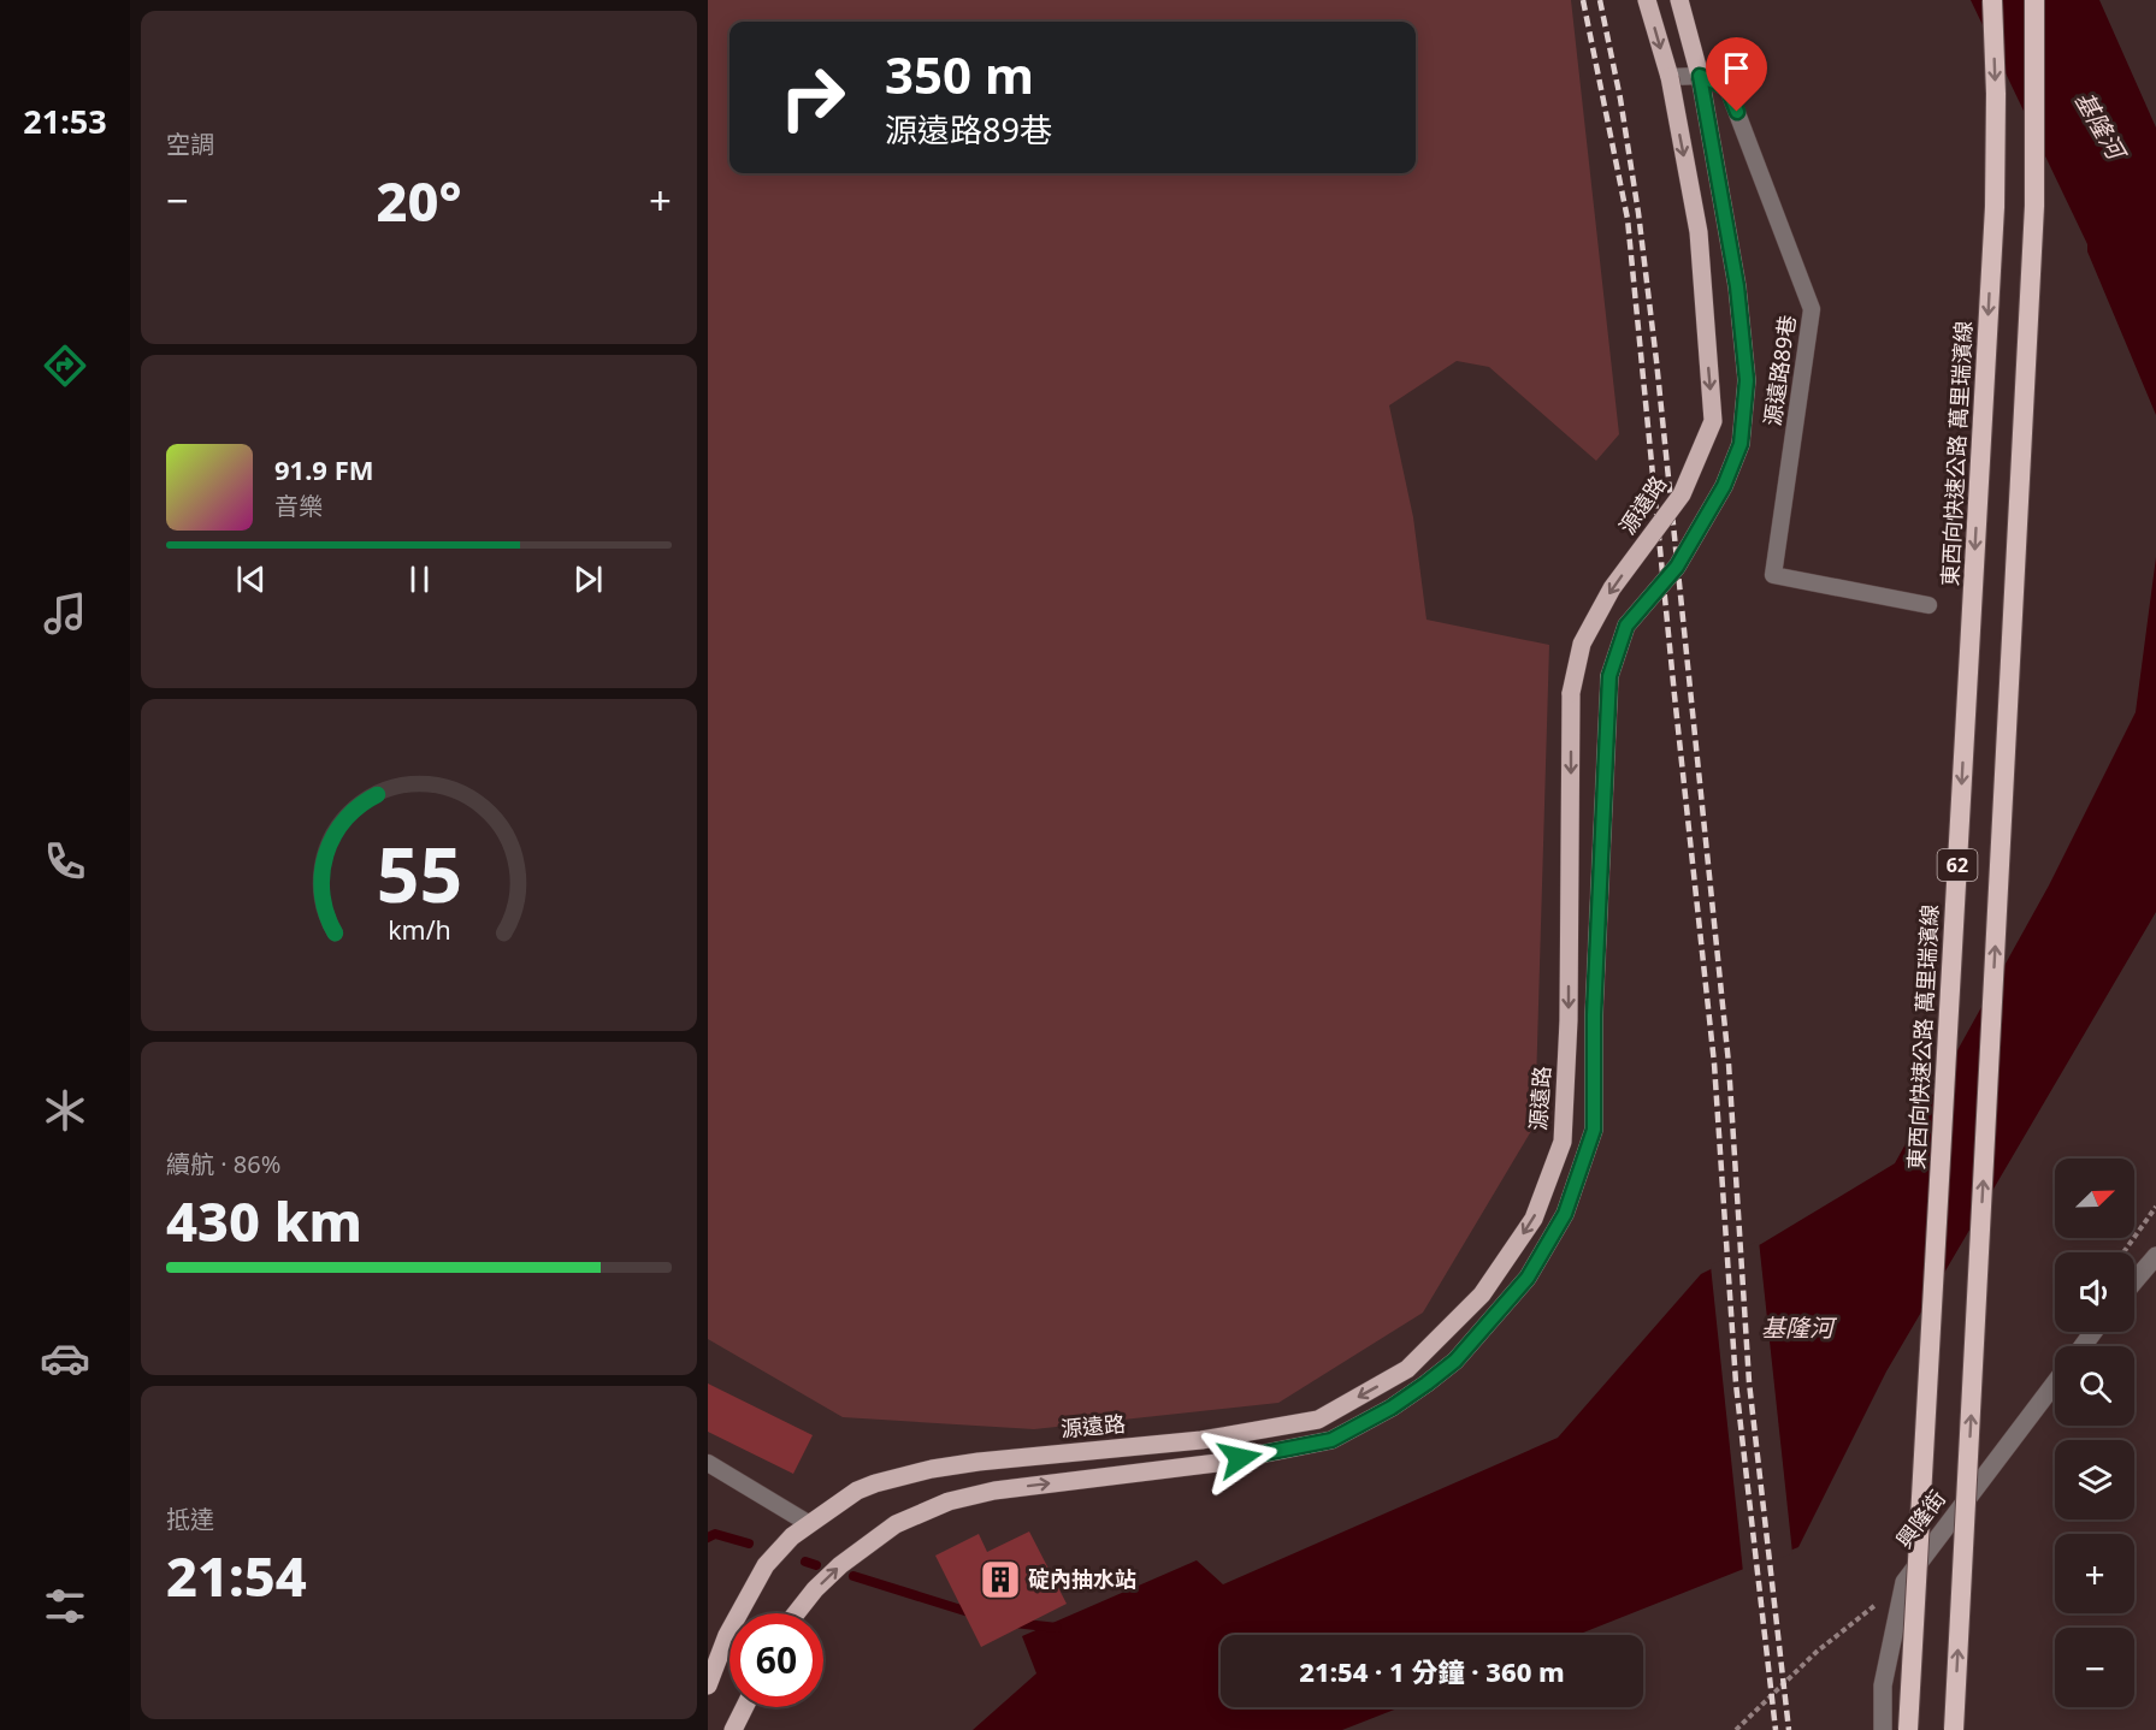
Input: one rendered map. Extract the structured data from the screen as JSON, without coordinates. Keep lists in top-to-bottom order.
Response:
{
  "streets": {
    "highway": ["東西向快速公路 萬里瑞濱線", "62"],
    "main road": ["源遠路"],
    "street": ["興隆街"],
    "lane": ["源遠路89巷"]
  },
  "one_way": ["源遠路"],
  "water": ["基隆河"],
  "places": {
    "building": ["碇內抽水站"]
  },
  "north": "top right",
  "page": {
    "tabs": "21:53",
    "tile": [
      "空調",
      ["續航 · 86%", "430 km"],
      ["抵達", "21:54"]
    ],
    "turn": ["350 m", "源遠路89巷"],
    "heat": ["−", "20°", "+"],
    "song": ["91.9 FM", "音樂"],
    "map_buttons": ["+", "−"],
    "limit": "60",
    "trip": "21:54 · 1 分鐘 · 360 m",
    "gauge": ["55", "km/h"]
  }
}
